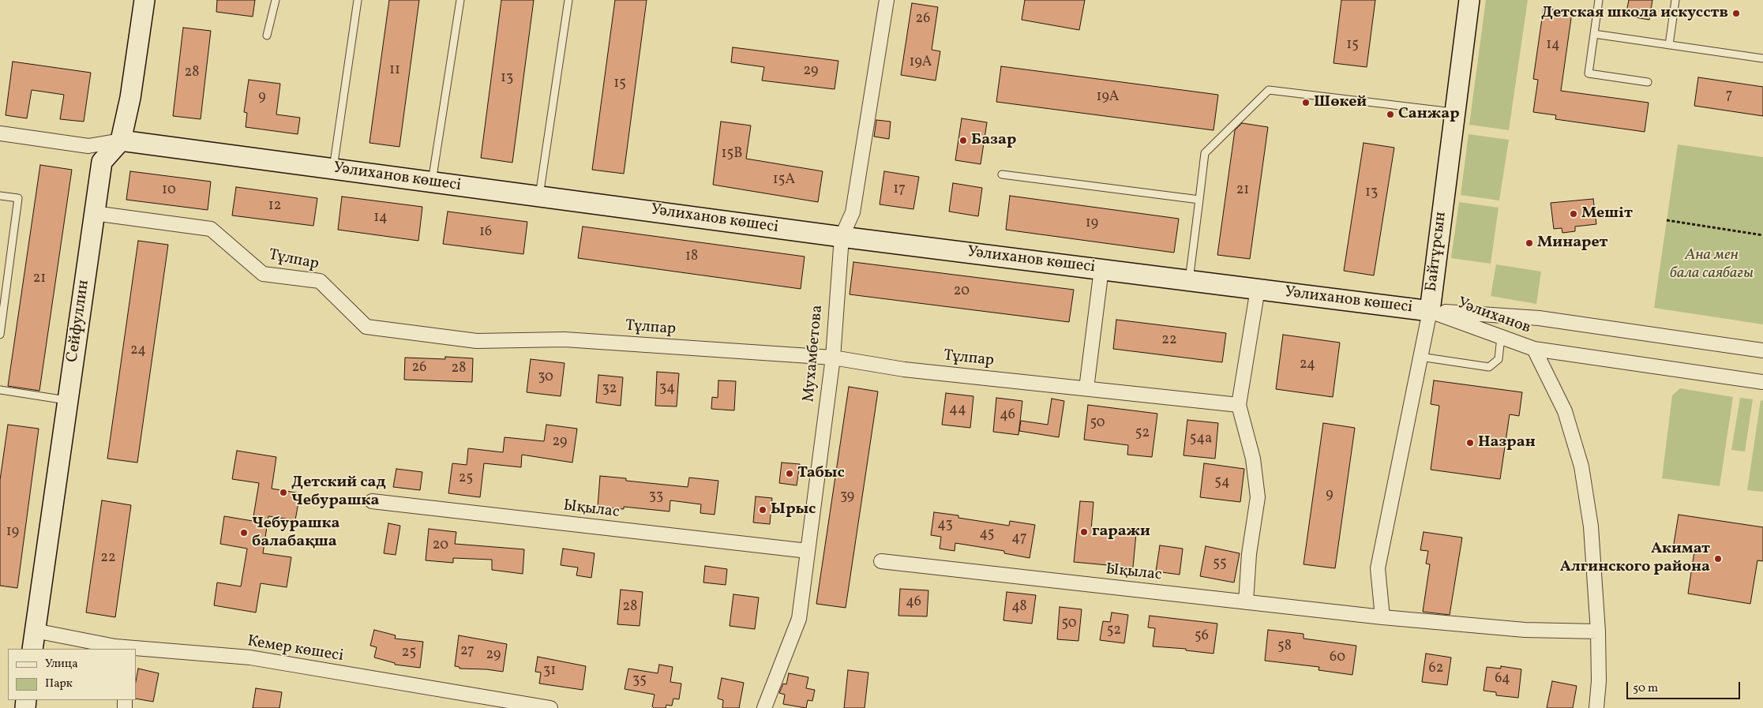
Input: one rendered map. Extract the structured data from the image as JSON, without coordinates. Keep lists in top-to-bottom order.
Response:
{
  "streets": {
    "street": [
      "Уәлиханов көшесі",
      "Байтұрсын",
      "Тұлпар",
      "Уәлиханов",
      "Сейфуллин",
      "Мухамбетова",
      "Ықылас",
      "Кемер көшесі"
    ]
  },
  "crossings": [
    ["Уәлиханов көшесі", "Байтұрсын"],
    ["Уәлиханов көшесі", "Уәлиханов"],
    ["Уәлиханов көшесі", "Сейфуллин"],
    ["Уәлиханов көшесі", "Мухамбетова"],
    ["Байтұрсын", "Уәлиханов"],
    ["Байтұрсын", "Ықылас"],
    ["Тұлпар", "Сейфуллин"],
    ["Тұлпар", "Мухамбетова"],
    ["Сейфуллин", "Кемер көшесі"],
    ["Мухамбетова", "Ықылас"]
  ],
  "parks": ["Ана мен бала саябағы"],
  "places": [
    "Детская школа искусств",
    "Шөкей",
    "Санжар",
    "Базар",
    "Мешіт",
    "Минарет",
    "Назран",
    "Табыс",
    "Детский сад Чебурашка",
    "Ырыс",
    "гаражи",
    "Чебурашка балабақша",
    "Акимат Алгинского района"
  ],
  "house_numbers": [
    "26",
    "15",
    "14",
    "19А",
    "11",
    "29",
    "28",
    "13",
    "15",
    "7",
    "9",
    "19А",
    "15В",
    "15А",
    "17",
    "10",
    "21",
    "13",
    "12",
    "14",
    "19",
    "16",
    "18",
    "21",
    "20",
    "22",
    "24",
    "24",
    "26",
    "28",
    "30",
    "34",
    "32",
    "44",
    "46",
    "50",
    "52",
    "54а",
    "29",
    "25",
    "54",
    "9",
    "33",
    "39",
    "43",
    "19",
    "45",
    "47",
    "20",
    "22",
    "55",
    "46",
    "28",
    "48",
    "50",
    "52",
    "56",
    "58",
    "27",
    "25",
    "29",
    "60",
    "62",
    "31",
    "64",
    "35"
  ],
  "legend": ["Улица", "Парк"],
  "scale_bar": "50 m"
}
